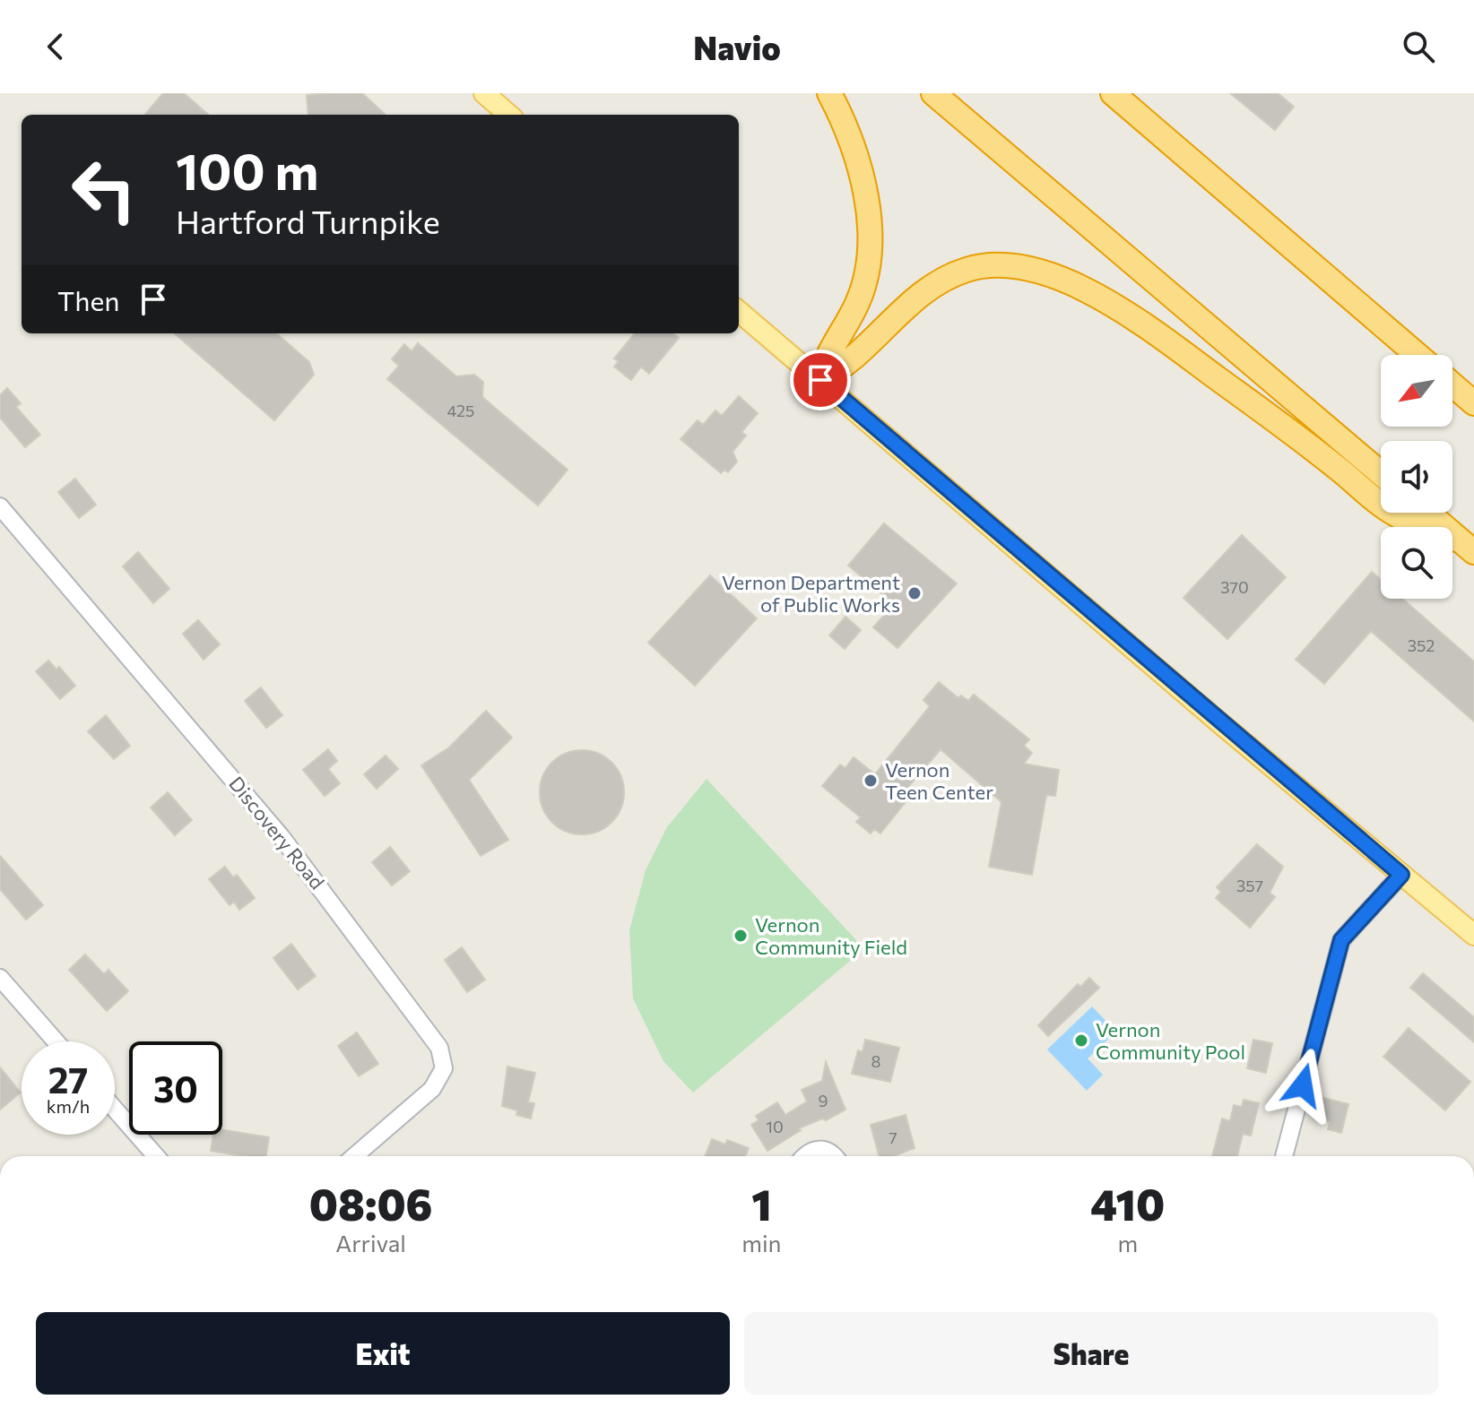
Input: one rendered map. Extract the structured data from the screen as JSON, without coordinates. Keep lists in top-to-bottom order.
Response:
{
  "streets": {
    "street": ["Discovery Road"]
  },
  "places": [
    "Vernon Department of Public Works",
    "Vernon Teen Center",
    "Vernon Community Field",
    "Vernon Community Pool"
  ],
  "house_numbers": [
    "425",
    "370",
    "352",
    "357",
    "8",
    "9",
    "10",
    "7"
  ],
  "north": "bottom left",
  "page": {
    "header": "Navio",
    "turn": ["100 m", "Hartford Turnpike"],
    "then": "Then",
    "speed": "27 km/h",
    "limit": "30",
    "eta": [
      "08:06",
      "Arrival",
      "1",
      "min",
      "410",
      "m"
    ],
    "buttons": ["Exit", "Share"]
  }
}
